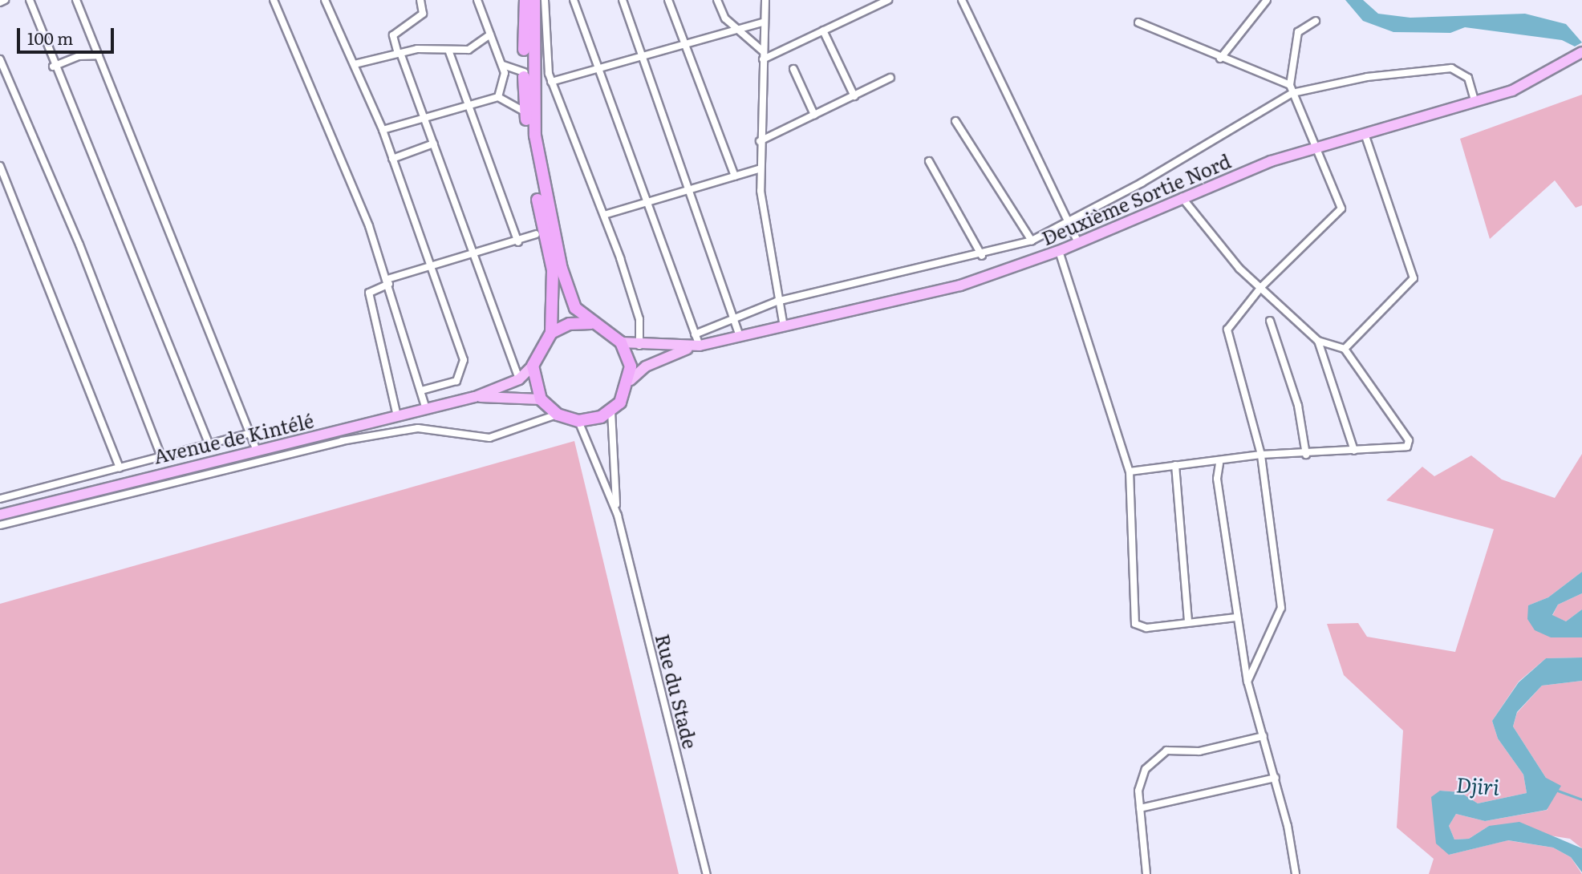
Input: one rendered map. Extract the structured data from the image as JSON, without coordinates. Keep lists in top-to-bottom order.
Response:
{
  "streets": {
    "main road": ["Deuxième Sortie Nord", "Avenue de Kintélé"],
    "street": ["Rue du Stade"]
  },
  "crossings": [
    ["Deuxième Sortie Nord", "Avenue de Kintélé"],
    ["Deuxième Sortie Nord", "Rue du Stade"],
    ["Avenue de Kintélé", "Rue du Stade"]
  ],
  "water": ["Djiri"],
  "scale_bar": "100 m"
}
